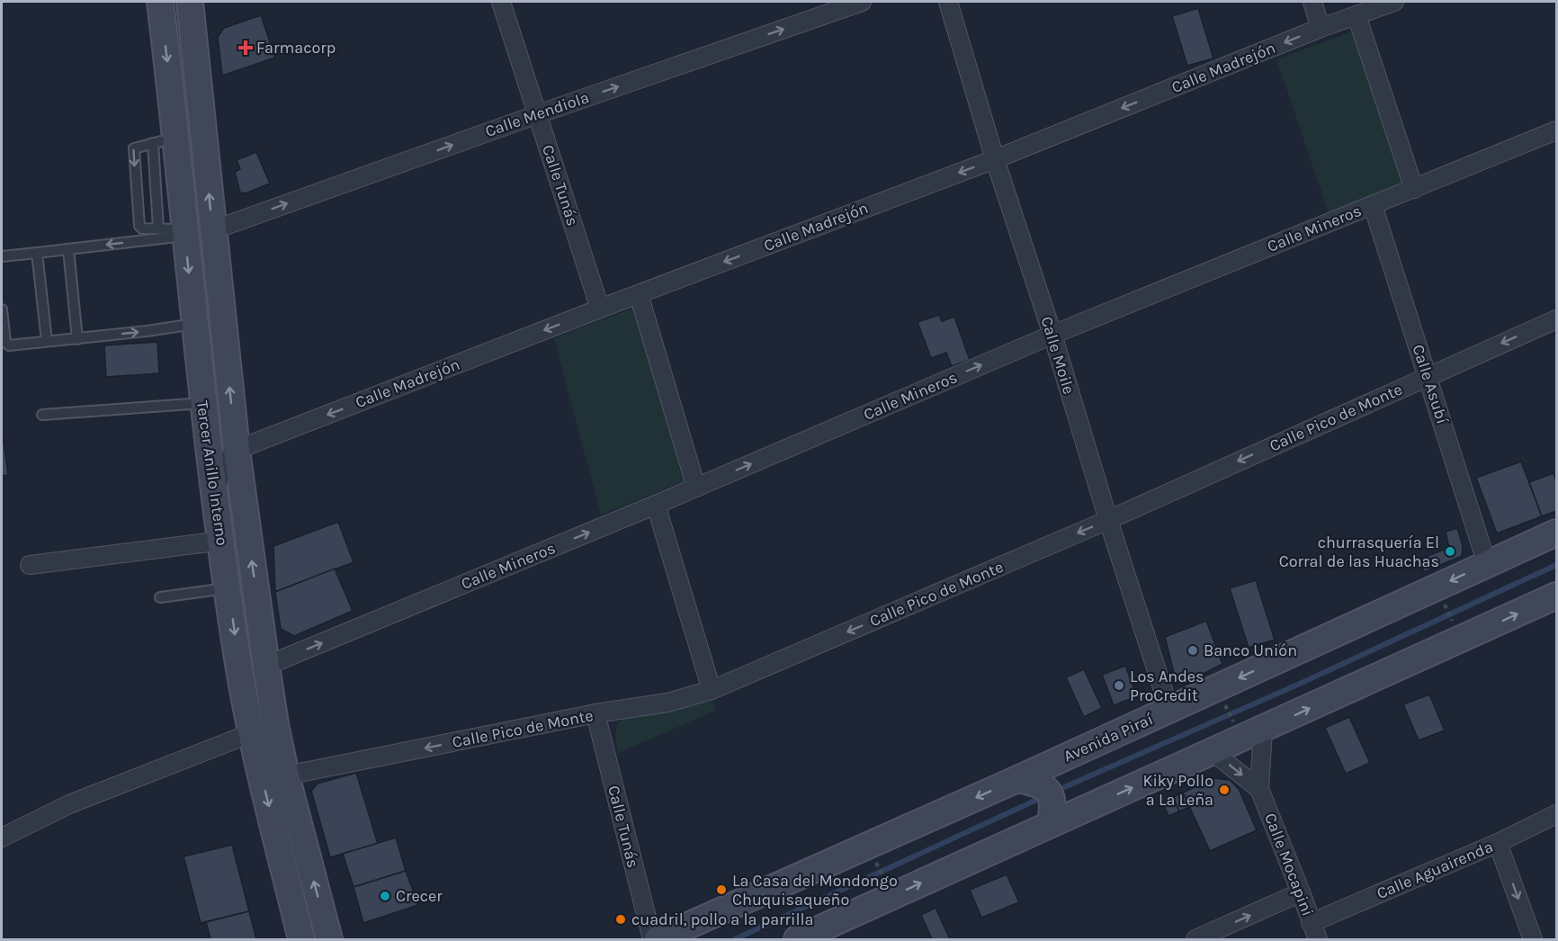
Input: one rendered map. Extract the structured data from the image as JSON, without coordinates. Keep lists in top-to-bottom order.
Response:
{
  "streets": {
    "main road": ["Tercer Anillo Interno", "Avenida Piraí"],
    "street": [
      "Calle Madrejón",
      "Calle Mendiola",
      "Calle Tunás",
      "Calle Mineros",
      "Calle Moile",
      "Calle Asubí",
      "Calle Pico de Monte",
      "Calle Mocapini",
      "Calle Aguairenda"
    ]
  },
  "crossings": [
    ["Calle Madrejón", "Calle Tunás"],
    ["Calle Madrejón", "Calle Moile"],
    ["Calle Madrejón", "Tercer Anillo Interno"],
    ["Calle Mendiola", "Calle Tunás"],
    ["Calle Mendiola", "Tercer Anillo Interno"],
    ["Calle Tunás", "Calle Pico de Monte"],
    ["Calle Mineros", "Calle Moile"],
    ["Calle Mineros", "Calle Asubí"],
    ["Calle Mineros", "Tercer Anillo Interno"],
    ["Calle Moile", "Calle Pico de Monte"],
    ["Calle Moile", "Avenida Piraí"],
    ["Calle Asubí", "Calle Pico de Monte"],
    ["Calle Asubí", "Avenida Piraí"],
    ["Calle Pico de Monte", "Tercer Anillo Interno"],
    ["Calle Mocapini", "Calle Aguairenda"]
  ],
  "one_way": [
    "Calle Madrejón",
    "Calle Mendiola",
    "Calle Mineros",
    "Calle Pico de Monte"
  ],
  "places": {
    "health": ["Farmacorp"],
    "other": [
      "churrasquería El Corral de las Huachas",
      "Banco Unión",
      "Los Andes ProCredit",
      "Kiky Pollo a La Leña",
      "La Casa del Mondongo Chuquisaqueño",
      "Crecer",
      "cuadril, pollo a la parrilla"
    ]
  }
}
